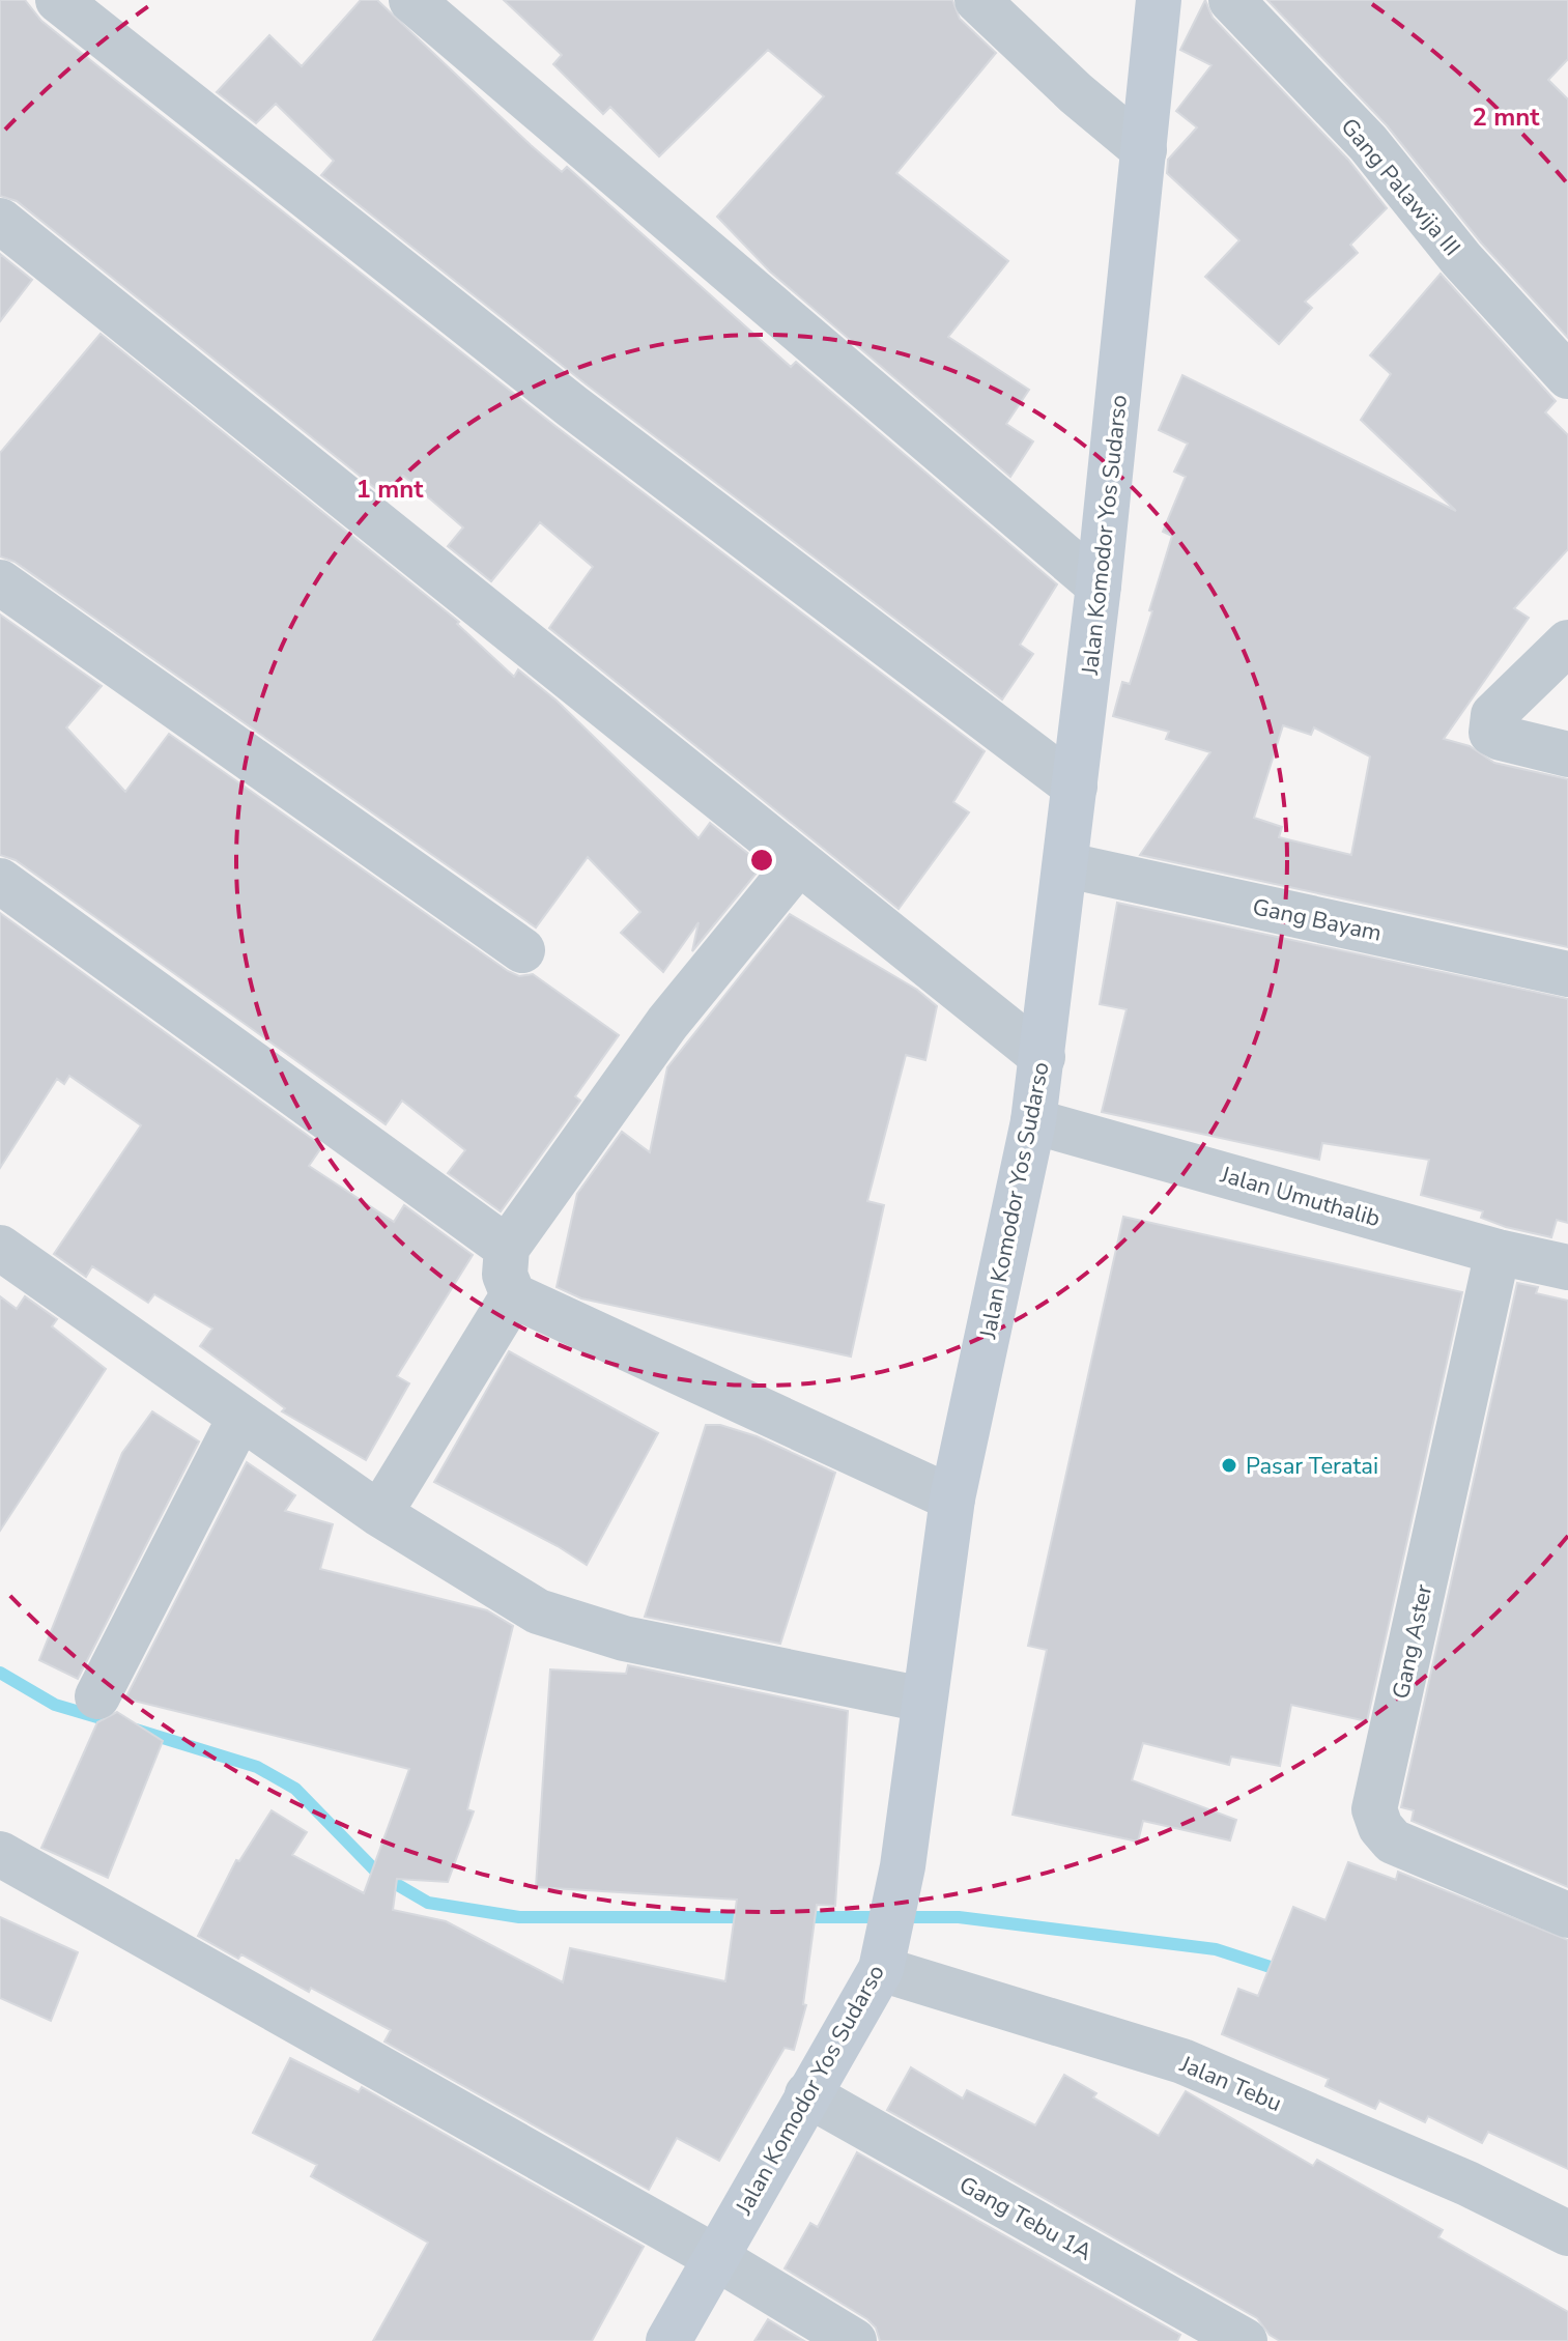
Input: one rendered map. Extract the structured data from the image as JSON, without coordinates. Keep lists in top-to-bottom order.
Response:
{
  "streets": {
    "street": [
      "Gang Palawija III",
      "Jalan Komodor Yos Sudarso",
      "Gang Bayam",
      "Jalan Umuthalib",
      "Gang Aster",
      "Jalan Tebu",
      "Gang Tebu 1A"
    ]
  },
  "crossings": [
    ["Jalan Komodor Yos Sudarso", "Gang Bayam"],
    ["Jalan Komodor Yos Sudarso", "Jalan Umuthalib"],
    ["Jalan Komodor Yos Sudarso", "Jalan Tebu"],
    ["Jalan Komodor Yos Sudarso", "Gang Tebu 1A"],
    ["Jalan Umuthalib", "Gang Aster"]
  ],
  "places": ["Pasar Teratai"],
  "rings": ["2 mnt", "1 mnt"]
}
